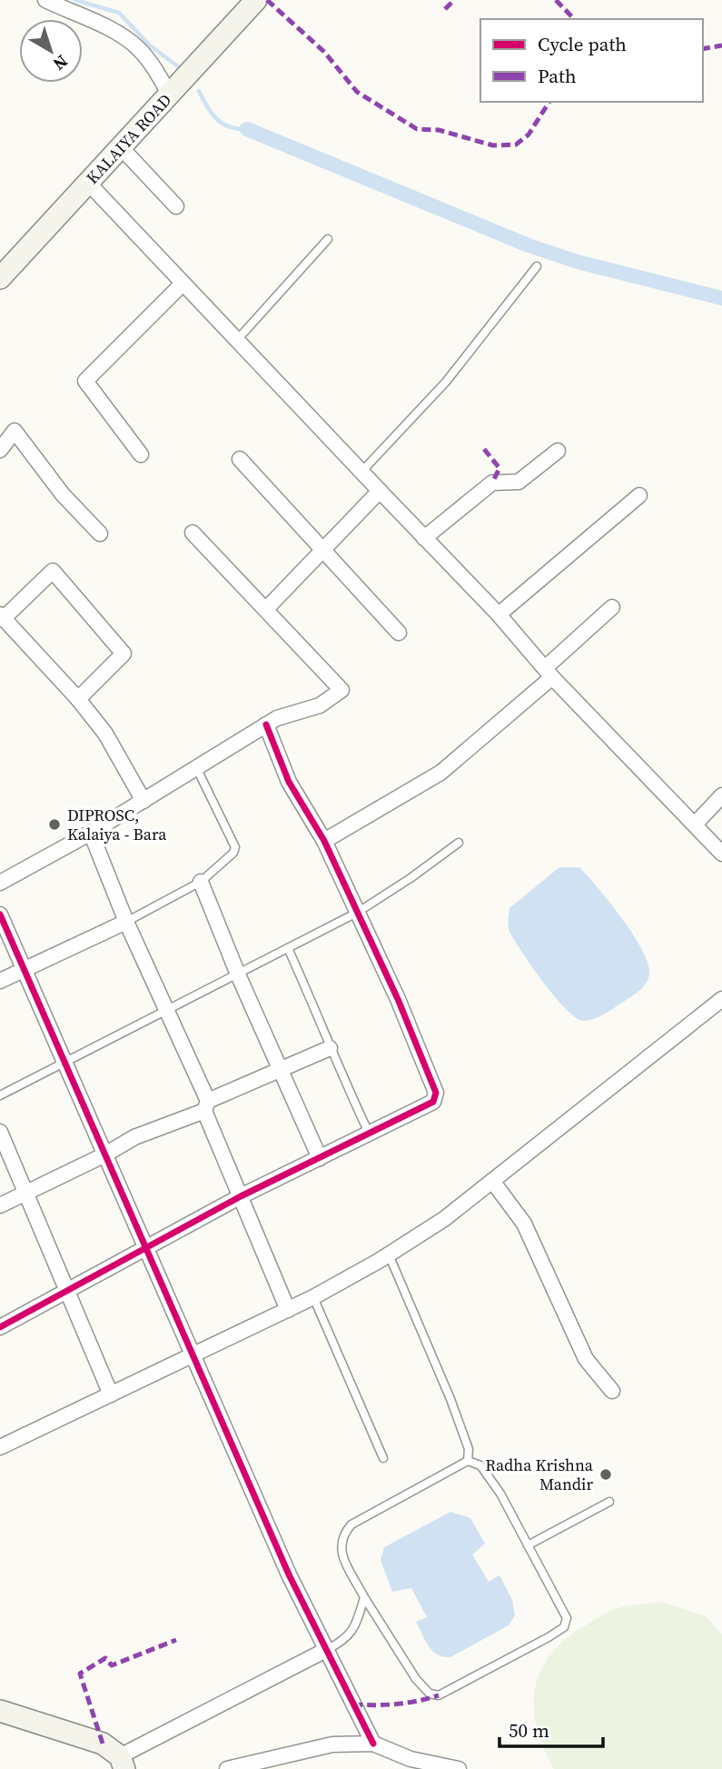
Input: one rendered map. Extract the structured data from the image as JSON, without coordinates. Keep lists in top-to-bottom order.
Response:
{
  "streets": {
    "main road": ["KALAIYA ROAD"]
  },
  "places": ["DIPROSC, Kalaiya - Bara", "Radha Krishna Mandir"],
  "legend": ["Cycle path", "Path"],
  "scale_bar": "50 m",
  "north": "bottom right"
}
